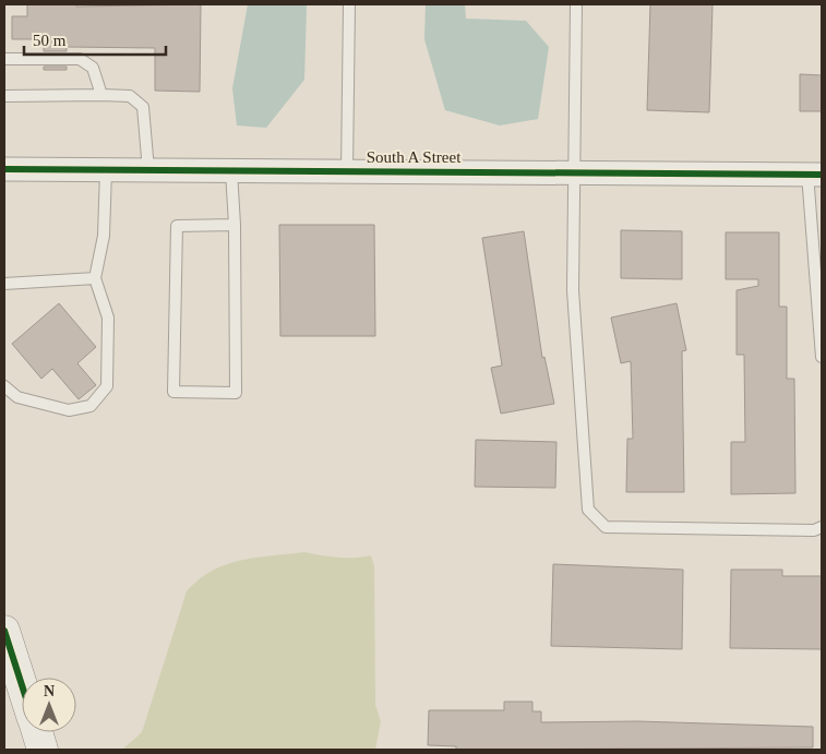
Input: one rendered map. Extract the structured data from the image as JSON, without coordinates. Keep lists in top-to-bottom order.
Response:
{
  "streets": {
    "street": ["South A Street"]
  },
  "scale_bar": "50 m",
  "north": "top"
}
